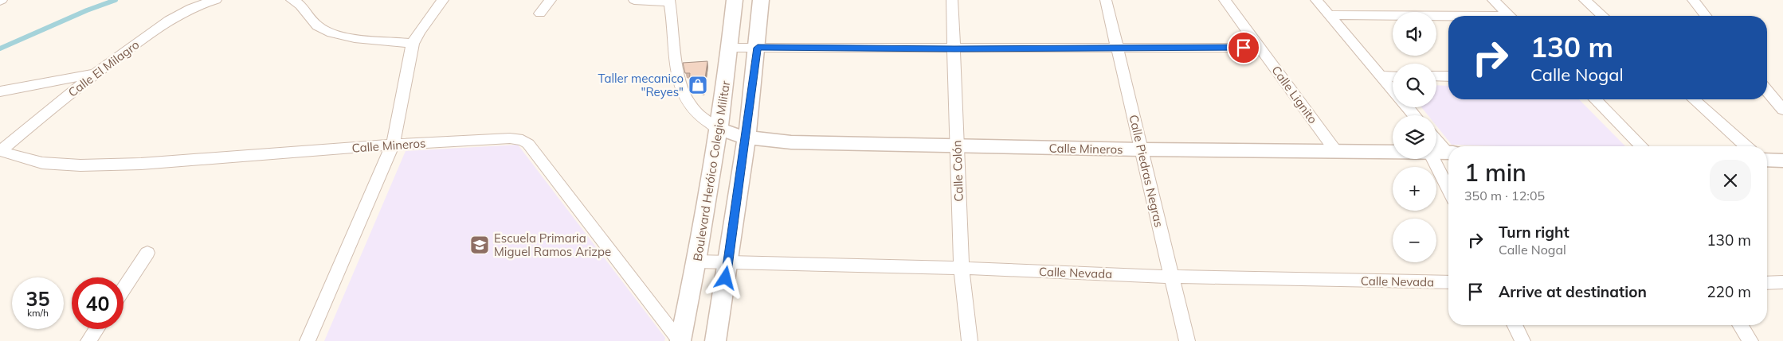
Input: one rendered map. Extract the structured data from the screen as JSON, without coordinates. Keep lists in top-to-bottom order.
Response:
{
  "streets": {
    "street": [
      "Calle El Milagro",
      "Calle Lignito",
      "Calle Mineros",
      "Boulevard Heróico Colegio Militar",
      "Calle Colón",
      "Calle Piedras Negras",
      "Calle Nevada"
    ]
  },
  "crossings": [
    ["Calle El Milagro", "Calle Mineros"],
    ["Calle Lignito", "Calle Mineros"],
    ["Calle Mineros", "Boulevard Heróico Colegio Militar"],
    ["Calle Mineros", "Calle Colón"],
    ["Calle Mineros", "Calle Piedras Negras"],
    ["Boulevard Heróico Colegio Militar", "Calle Nevada"],
    ["Calle Colón", "Calle Nevada"],
    ["Calle Piedras Negras", "Calle Nevada"]
  ],
  "places": {
    "shop": ["Taller mecanico \"Reyes\""],
    "school or university": ["Escuela Primaria Miguel Ramos Arizpe"]
  },
  "page": {
    "map_buttons": ["+", "−"],
    "turn": ["130 m", "Calle Nogal"],
    "heading": ["1 min", "350 m · 12:05"],
    "list": [
      {
        "name": "Turn right",
        "note": "Calle Nogal",
        "value": "130 m"
      },
      {
        "name": "Arrive at destination",
        "value": "220 m"
      }
    ],
    "speed": "35 km/h",
    "limit": "40"
  }
}
